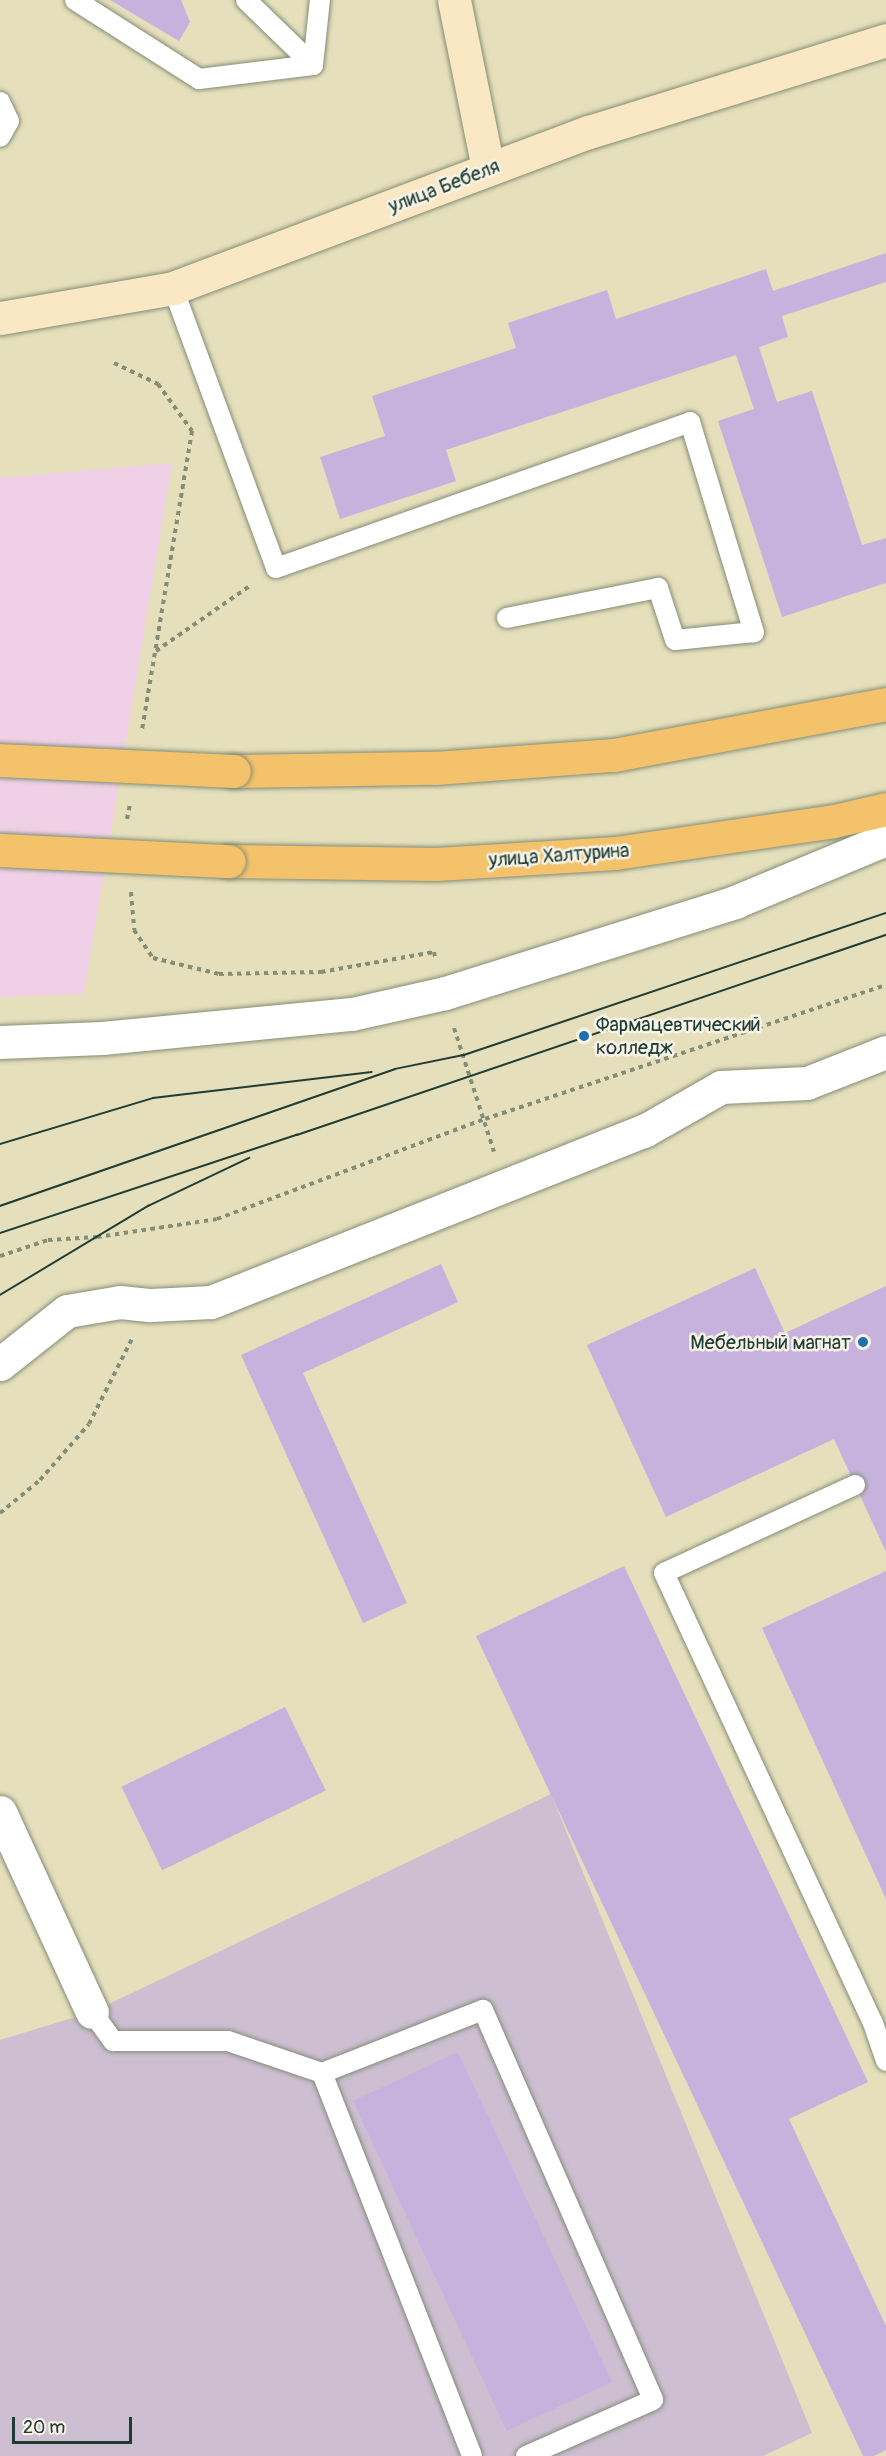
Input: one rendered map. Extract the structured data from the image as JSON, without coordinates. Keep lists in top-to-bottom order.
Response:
{
  "streets": {
    "main road": ["улица Бебеля", "улица Халтурина"]
  },
  "places": ["Фармацевтический колледж", "Мебельный магнат"],
  "scale_bar": "20 m"
}
